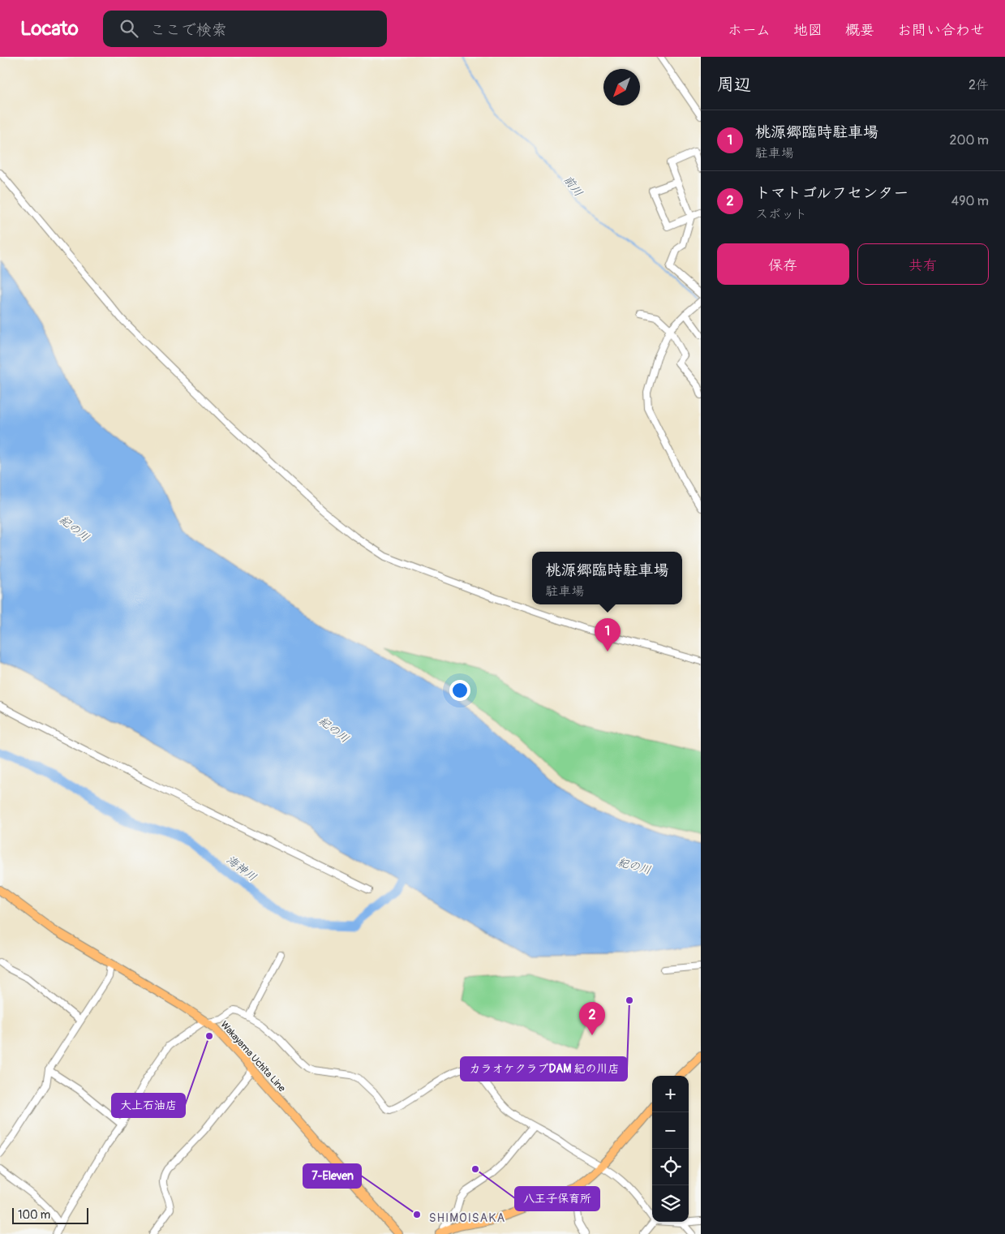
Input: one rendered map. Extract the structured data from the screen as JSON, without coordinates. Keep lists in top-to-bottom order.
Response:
{
  "streets": {
    "main road": ["Wakayama Uchita Line"]
  },
  "districts": ["SHIMOISAKA"],
  "water": ["前川", "紀の川", "海神川"],
  "places": [
    "カラオケクラブDAM 紀の川店",
    "大上石油店",
    "八王子保育所",
    "7-Eleven"
  ],
  "scale_bar": "100 m",
  "north": "bottom left",
  "page": {
    "header": "Locato",
    "search": "ここで検索",
    "nav": [
      "ホーム",
      "地図",
      "概要",
      "お問い合わせ"
    ],
    "heading": ["周辺", "2件"],
    "list": [
      {
        "mark": "1",
        "name": "桃源郷臨時駐車場",
        "note": "駐車場",
        "value": "200 m"
      },
      {
        "mark": "2",
        "name": "トマトゴルフセンター",
        "note": "スポット",
        "value": "490 m"
      }
    ],
    "buttons": ["保存", "共有"],
    "popup": ["桃源郷臨時駐車場", "駐車場"],
    "pins": ["1", "2"],
    "map_buttons": ["+", "−"],
    "scale": "100 m"
  }
}
